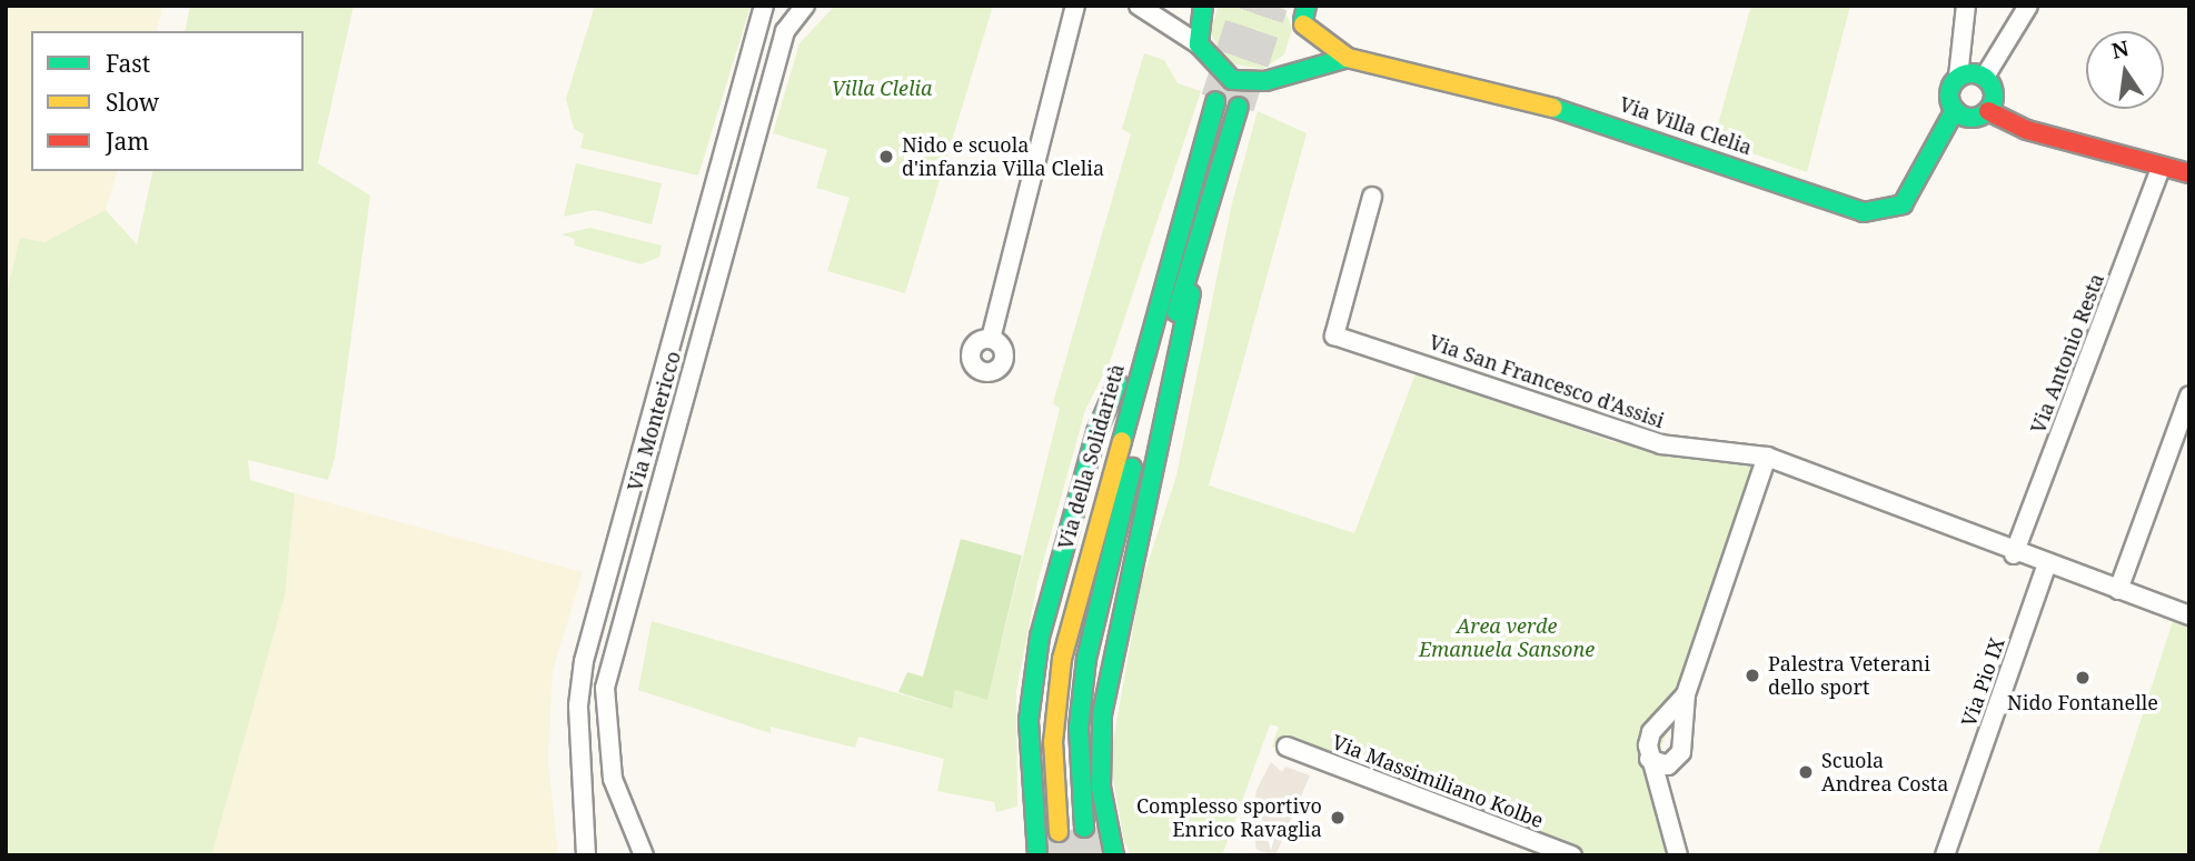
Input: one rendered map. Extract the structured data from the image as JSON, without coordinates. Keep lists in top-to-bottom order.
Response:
{
  "streets": {
    "main road": ["Via Villa Clelia", "Via della Solidarietà"],
    "street": [
      "Via Antonio Resta",
      "Via San Francesco d'Assisi",
      "Via Montericco",
      "Via Pio IX",
      "Via Massimiliano Kolbe"
    ]
  },
  "crossings": [
    ["Via Antonio Resta", "Via San Francesco d'Assisi"],
    ["Via San Francesco d'Assisi", "Via Pio IX"]
  ],
  "parks": ["Villa Clelia", "Area verde Emanuela Sansone"],
  "places": [
    "Nido e scuola d'infanzia Villa Clelia",
    "Palestra Veterani dello sport",
    "Nido Fontanelle",
    "Scuola Andrea Costa",
    "Complesso sportivo Enrico Ravaglia"
  ],
  "legend": ["Fast", "Slow", "Jam"],
  "north": "top"
}
